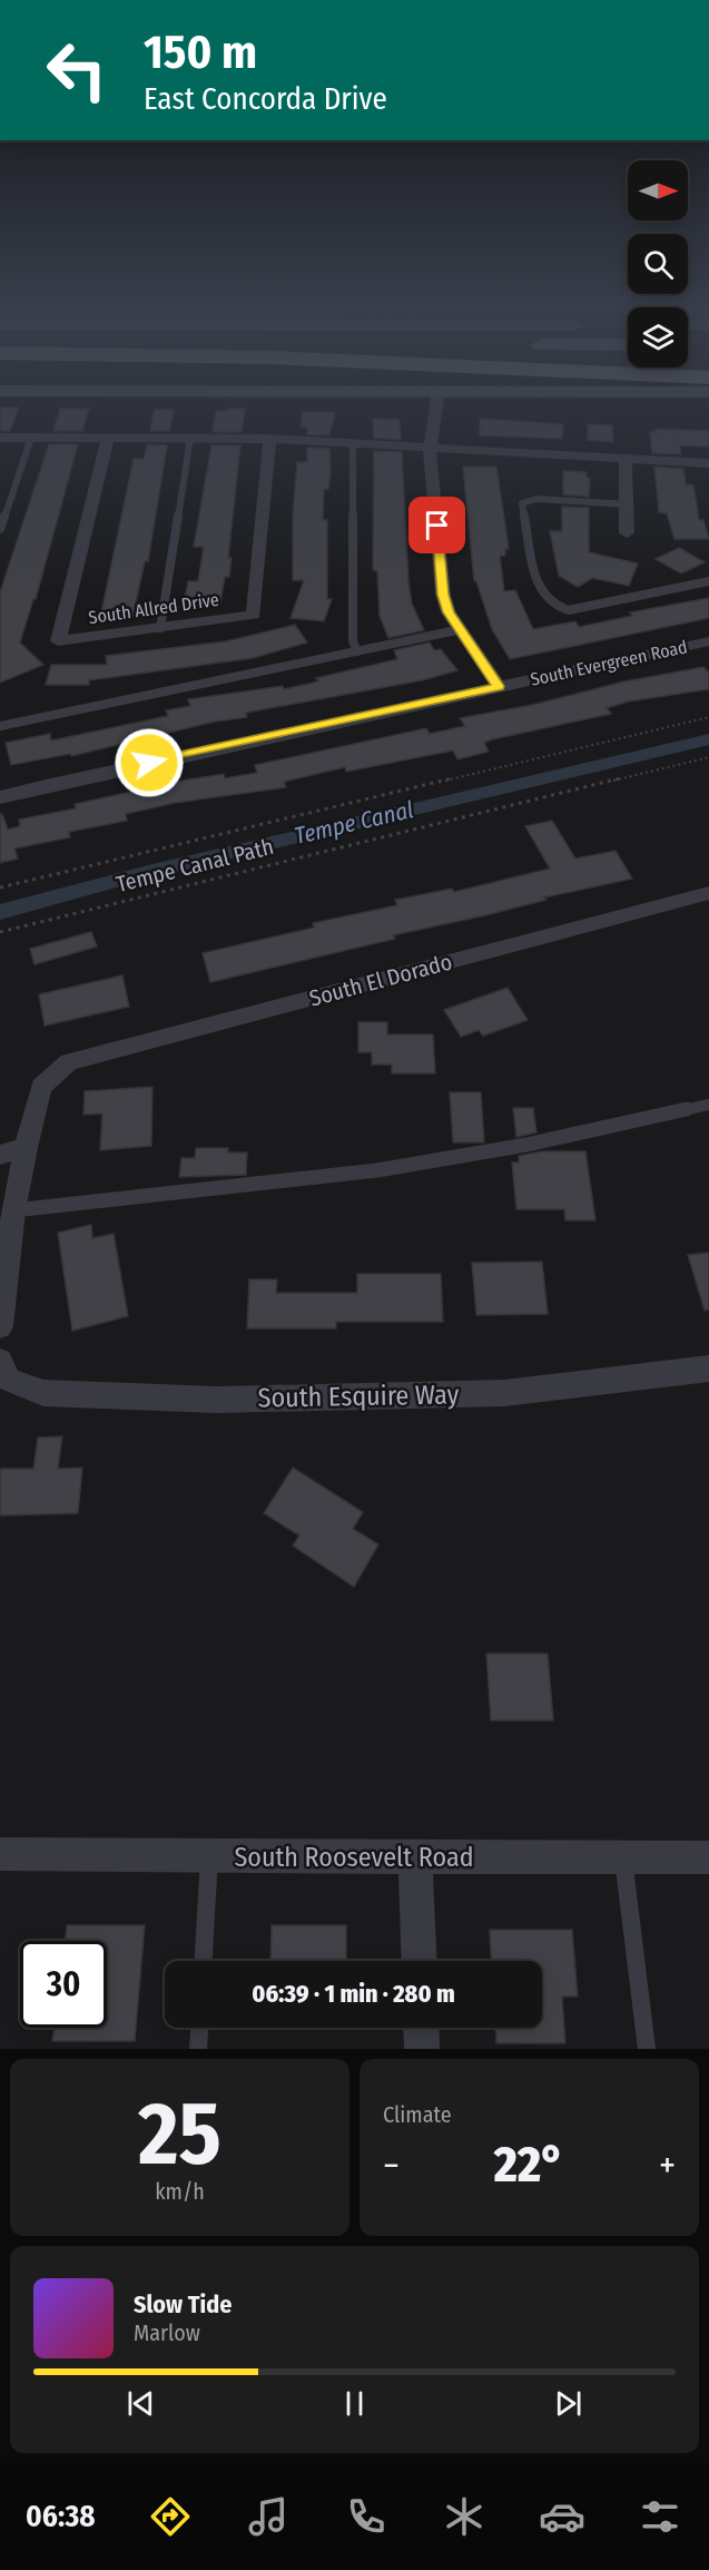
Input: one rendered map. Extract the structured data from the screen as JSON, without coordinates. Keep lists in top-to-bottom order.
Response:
{
  "streets": {
    "street": [
      "South Allred Drive",
      "South Evergreen Road",
      "South El Dorado",
      "South Esquire Way",
      "South Roosevelt Road"
    ],
    "path": ["Tempe Canal Path"]
  },
  "water": ["Tempe Canal"],
  "north": "right",
  "page": {
    "turn": ["150 m", "East Concorda Drive"],
    "limit": "30",
    "trip": "06:39 · 1 min · 280 m",
    "tile": [
      ["25", "km/h"],
      "Climate"
    ],
    "heat": ["−", "22°", "+"],
    "song": ["Slow Tide", "Marlow"],
    "tabs": "06:38"
  }
}
